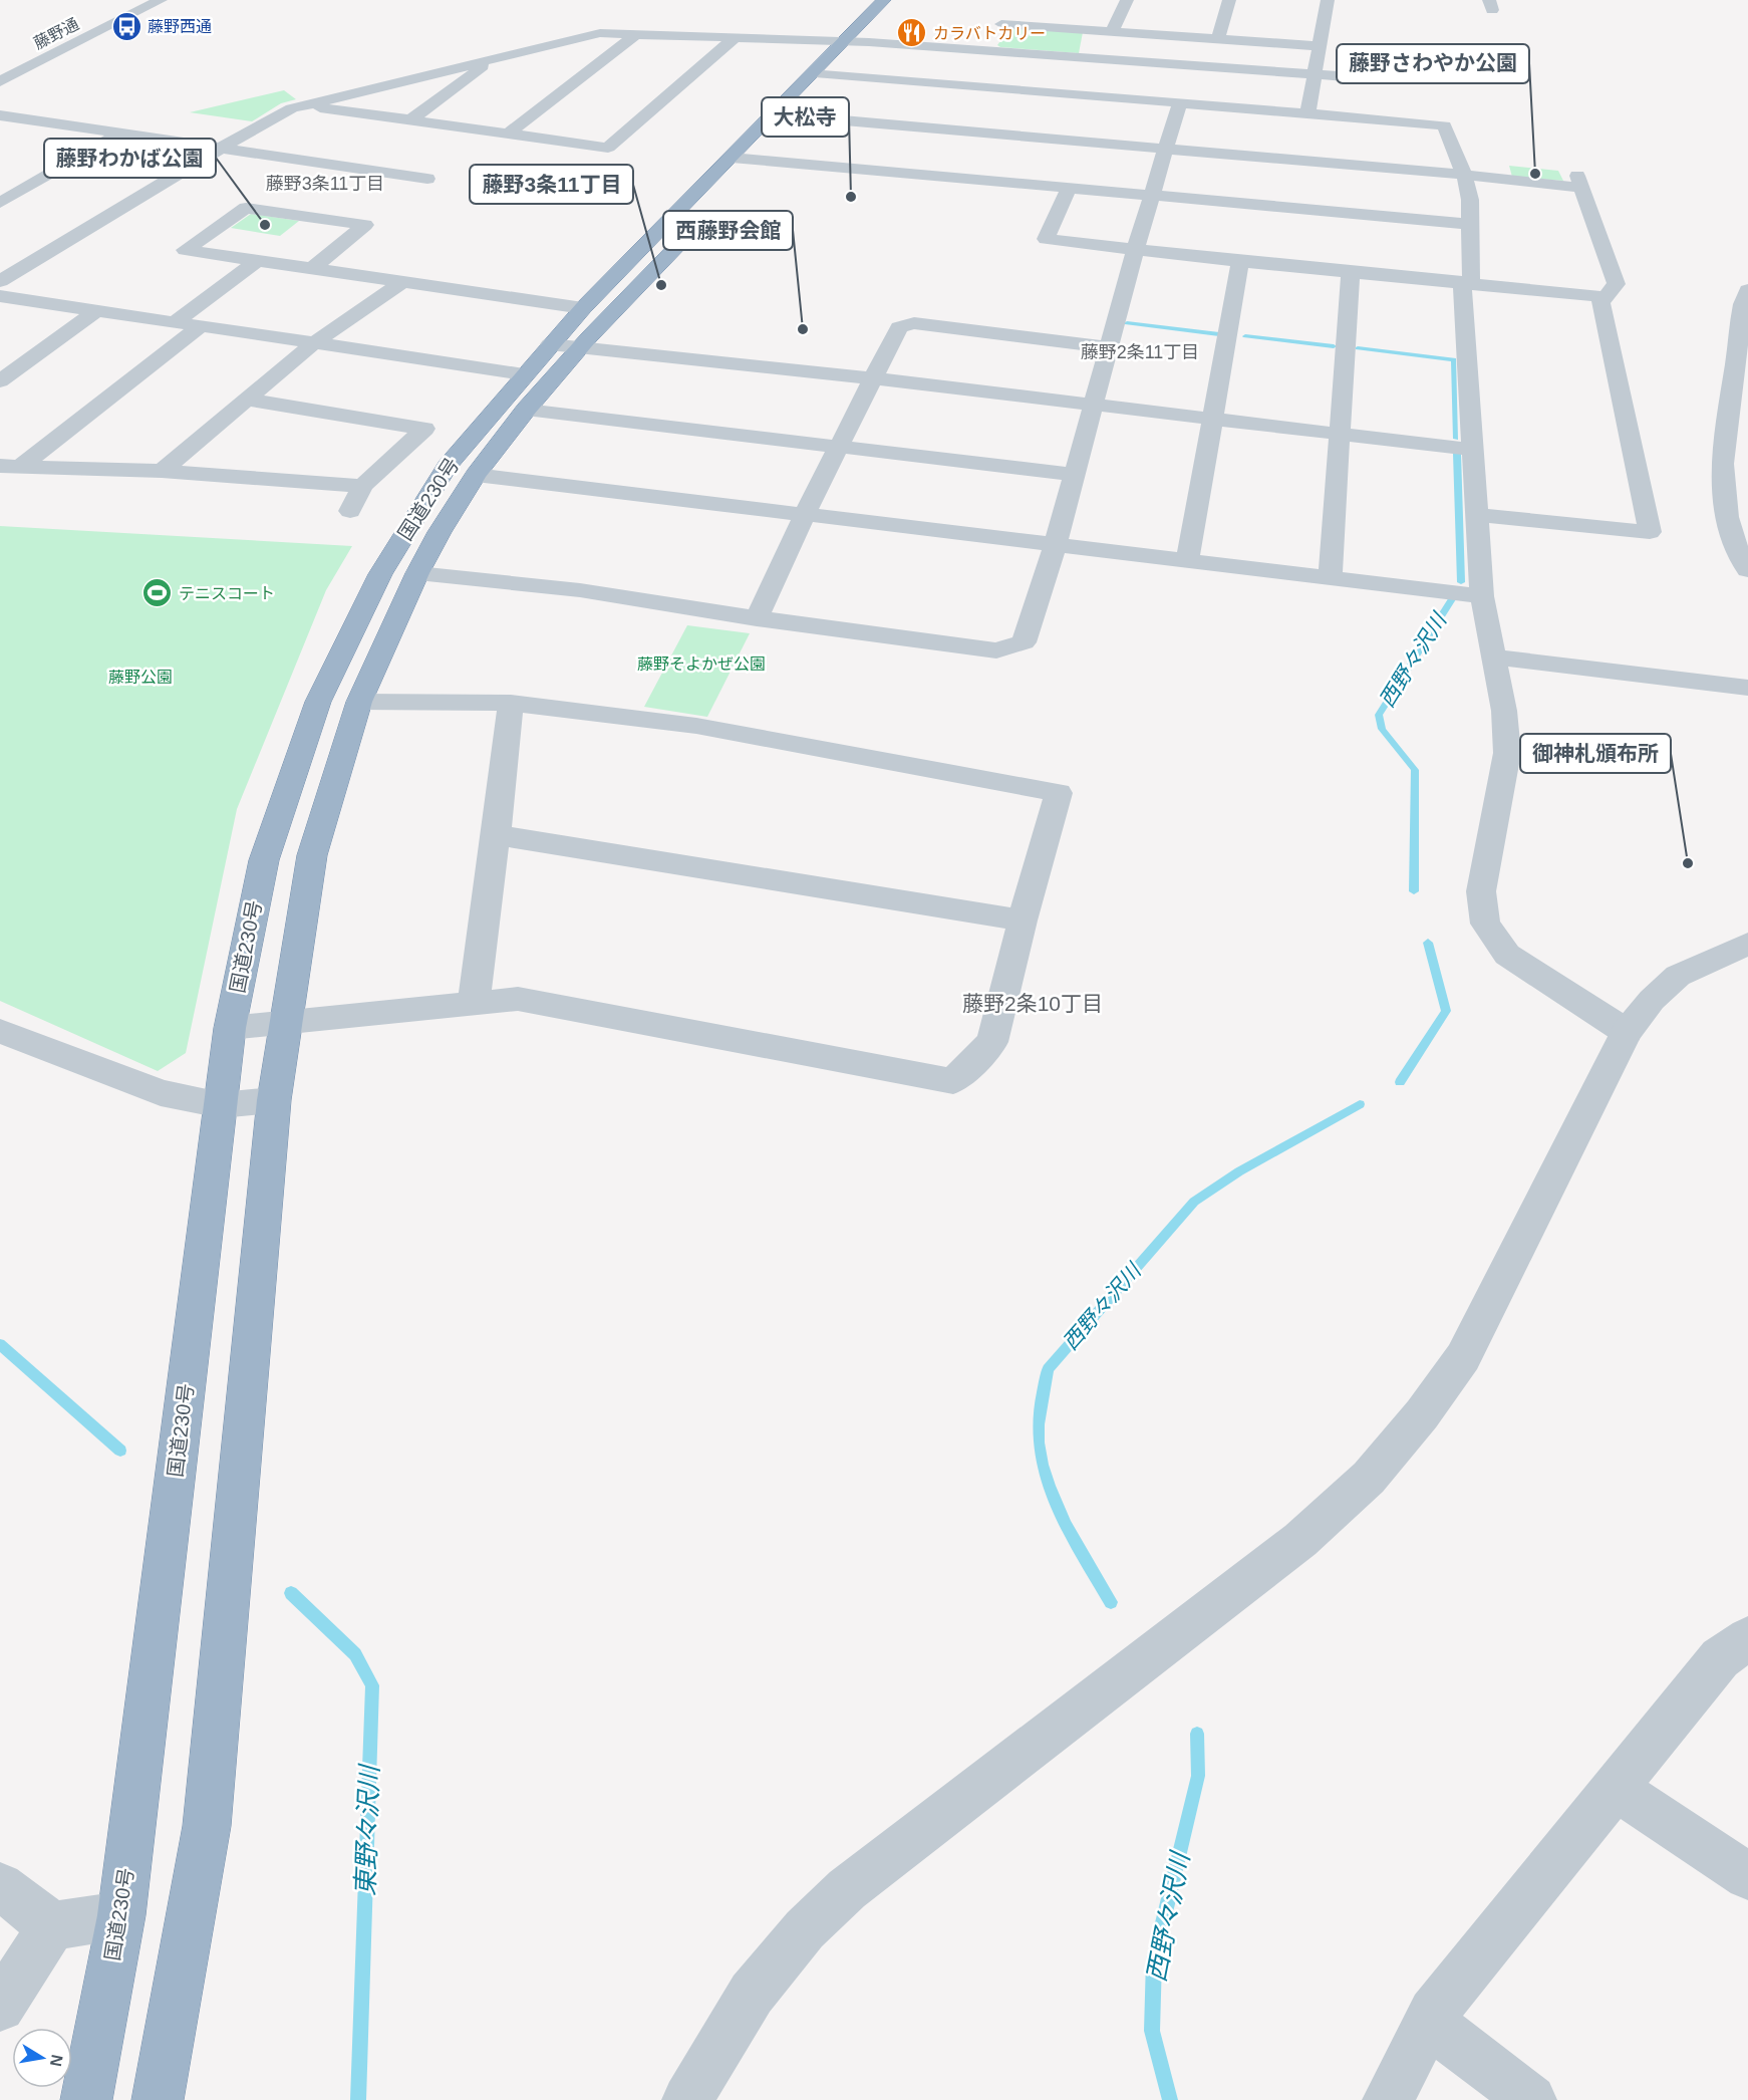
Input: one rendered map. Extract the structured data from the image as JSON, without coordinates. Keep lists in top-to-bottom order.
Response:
{
  "streets": {
    "highway": ["国道230号"],
    "street": ["藤野通"]
  },
  "districts": ["藤野3条11丁目", "藤野2条11丁目", "藤野2条10丁目"],
  "water": ["西野々沢川", "東野々沢川"],
  "parks": ["藤野そよかぜ公園", "藤野公園"],
  "places": {
    "bus stop": ["藤野西通"],
    "restaurant": ["カラバトカリー"],
    "other": [
      "藤野さわやか公園",
      "大松寺",
      "藤野わかば公園",
      "藤野3条11丁目",
      "西藤野会館",
      "御神札頒布所"
    ],
    "sports": ["テニスコート"]
  },
  "north": "right"
}
